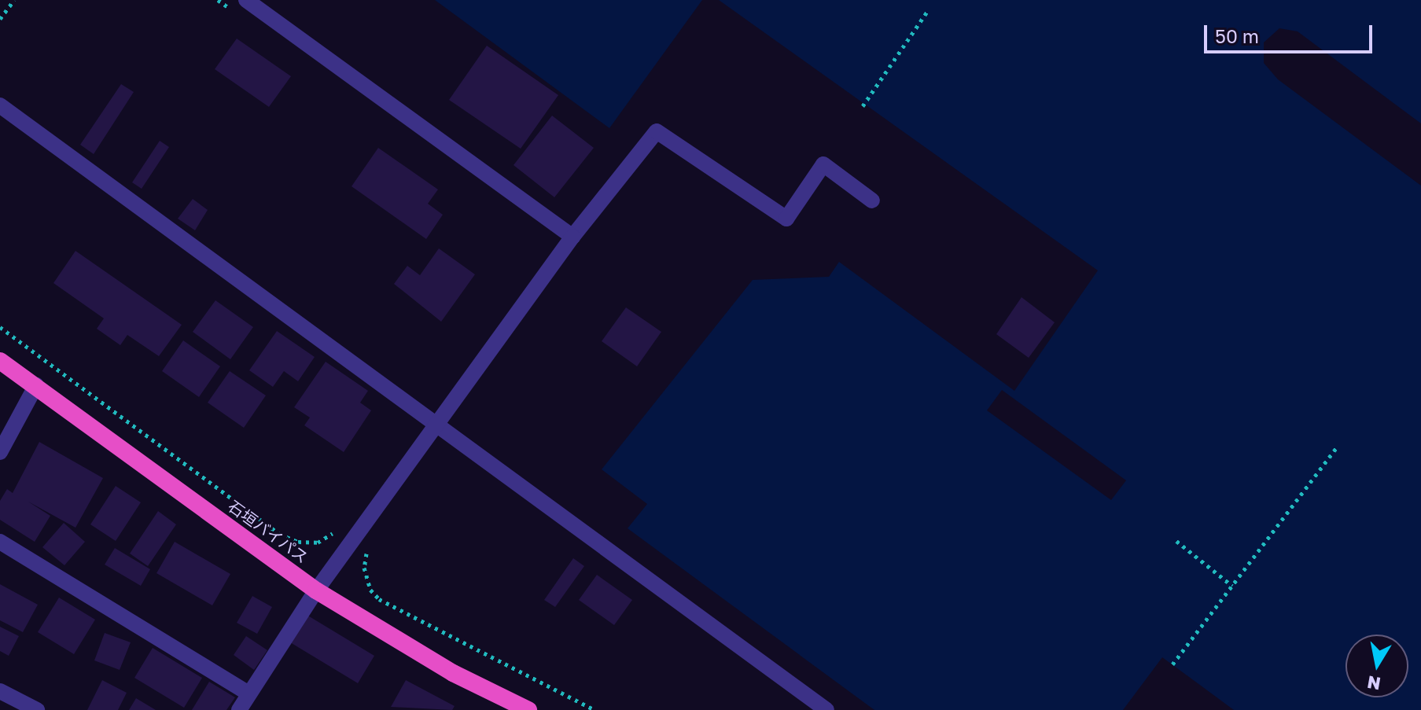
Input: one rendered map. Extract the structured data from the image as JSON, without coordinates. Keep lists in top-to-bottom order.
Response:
{
  "streets": {
    "highway": ["石垣バイパス"]
  },
  "scale_bar": "50 m",
  "north": "bottom"
}
